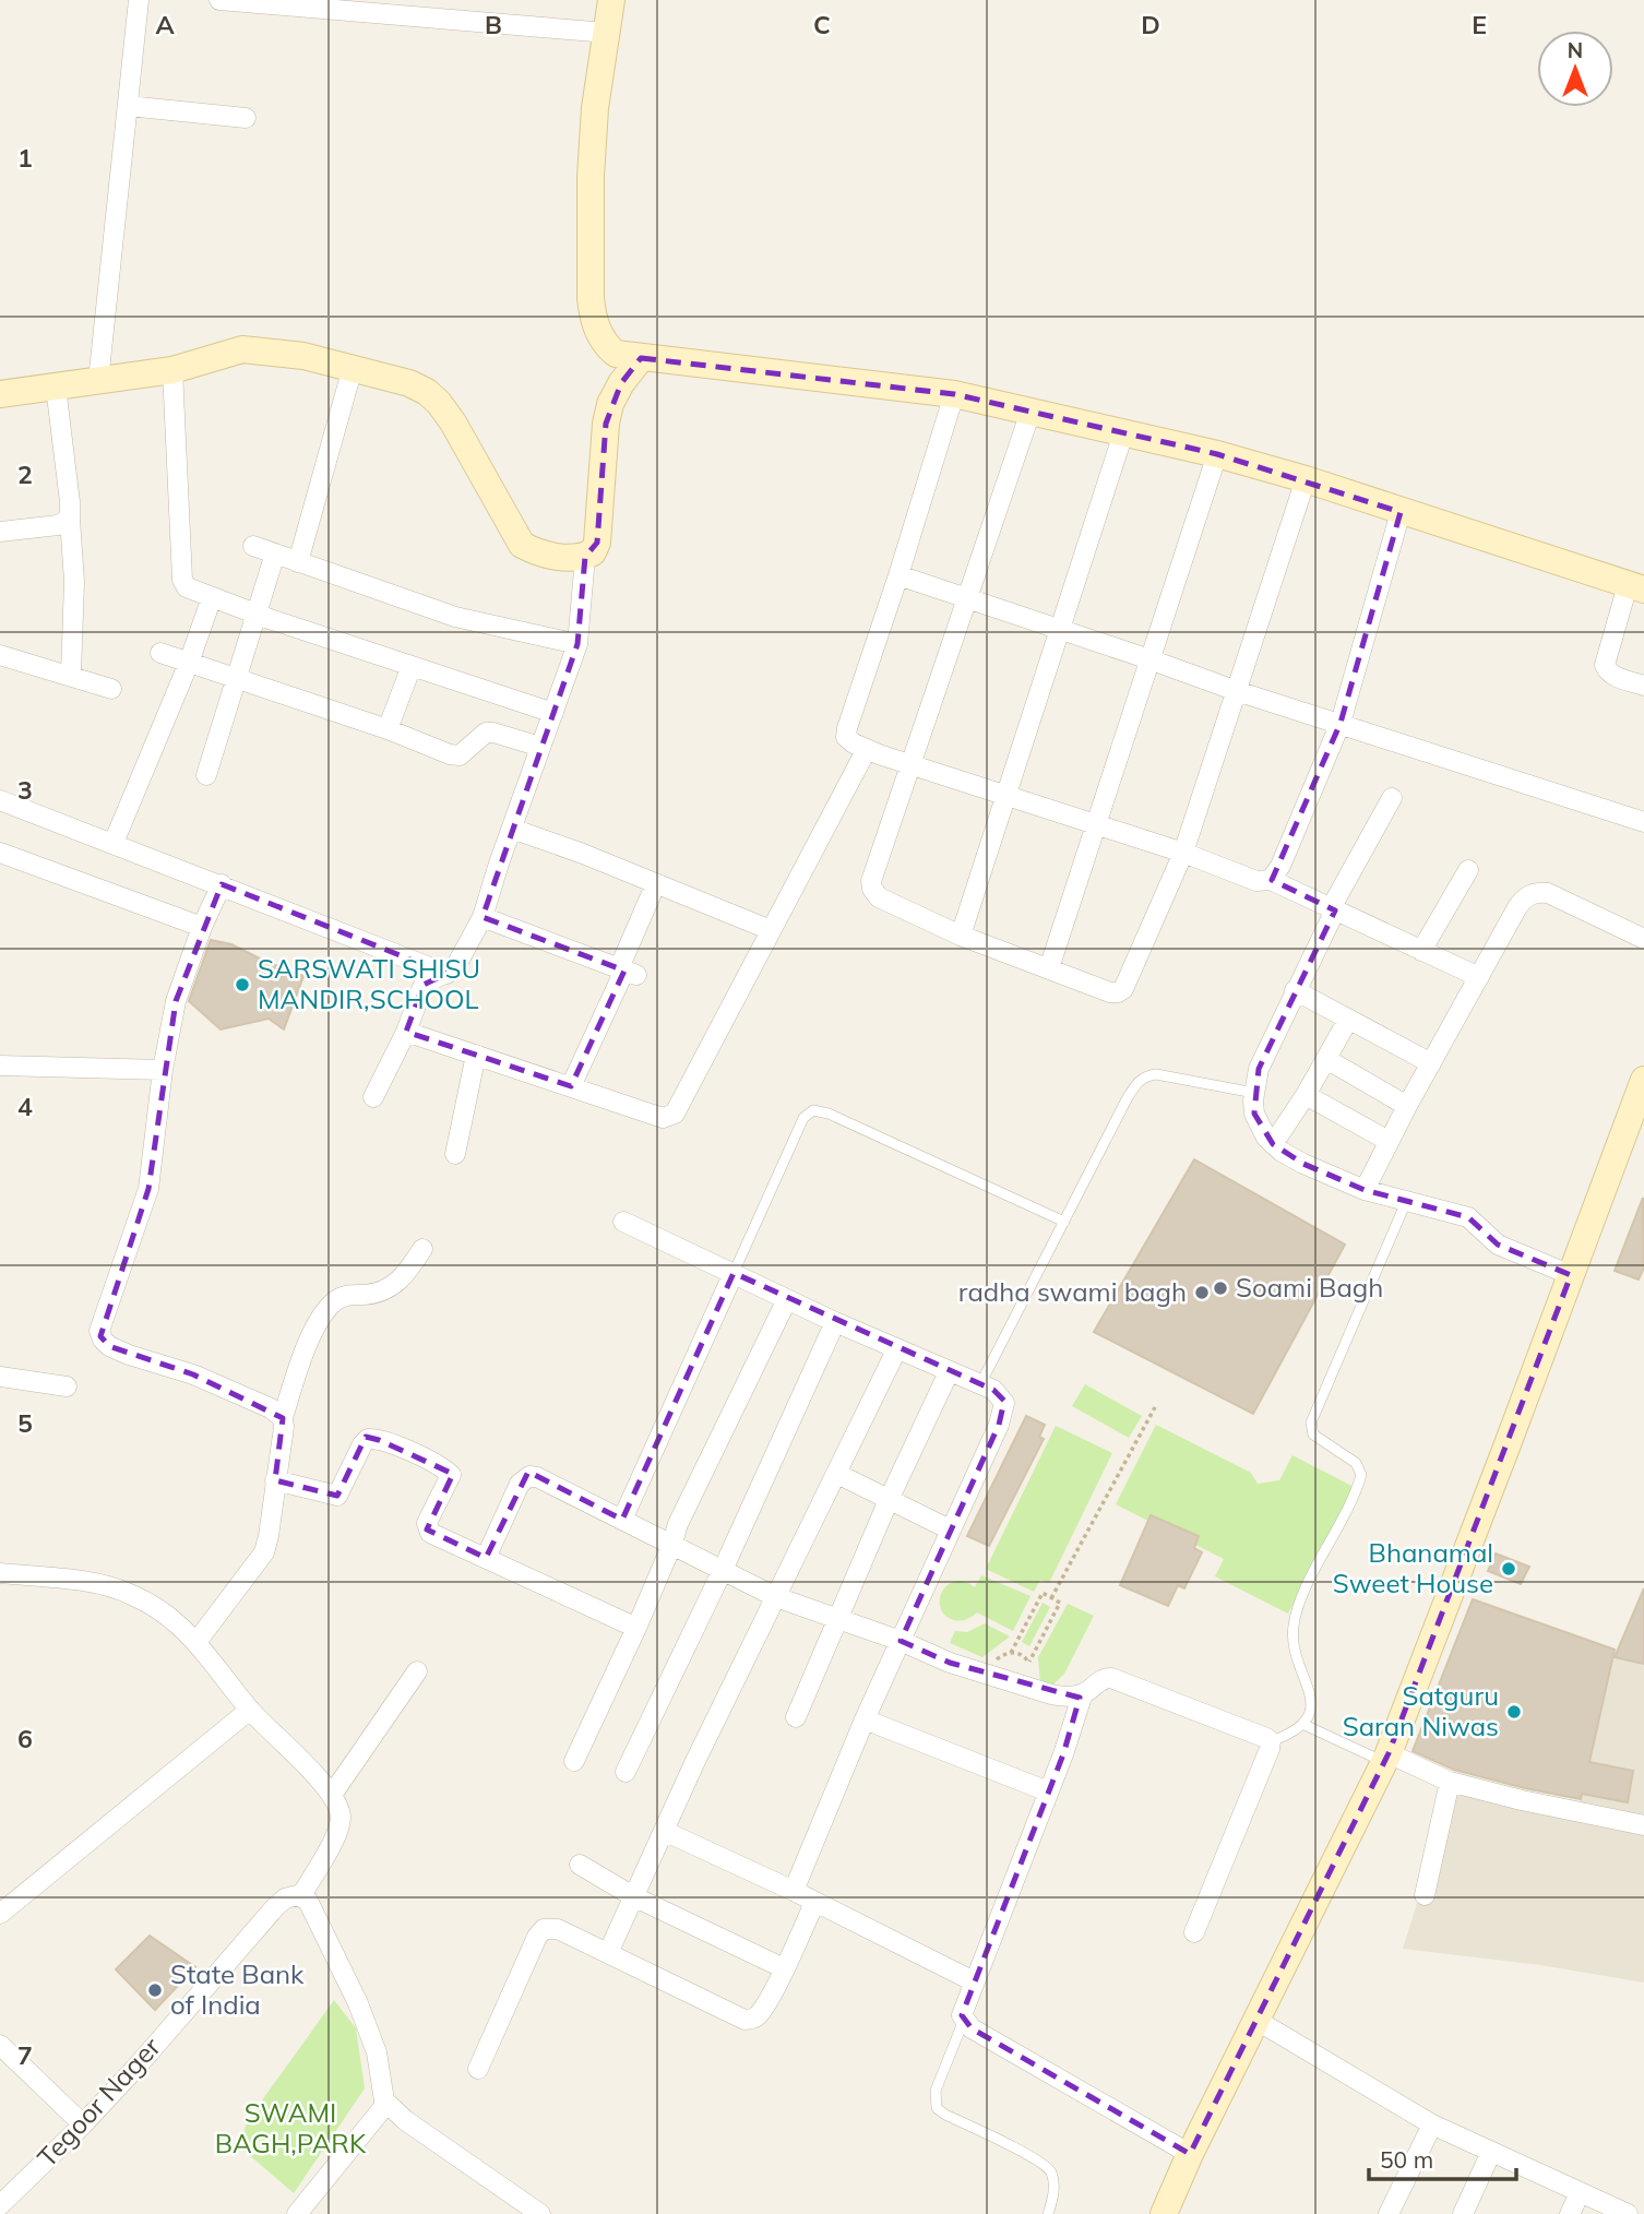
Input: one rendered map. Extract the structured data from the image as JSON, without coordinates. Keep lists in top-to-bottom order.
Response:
{
  "streets": {
    "street": ["Tegoor Nager"]
  },
  "parks": ["SWAMI BAGH,PARK"],
  "places": [
    "SARSWATI SHISU MANDIR,SCHOOL",
    "Soami Bagh",
    "radha swami bagh",
    "Bhanamal Sweet House",
    "Satguru Saran Niwas",
    "State Bank of India"
  ],
  "scale_bar": "50 m",
  "north": "top",
  "grid": {
    "columns": [
      "A",
      "B",
      "C",
      "D",
      "E"
    ],
    "rows": [
      "1",
      "2",
      "3",
      "4",
      "5",
      "6",
      "7"
    ]
  }
}
